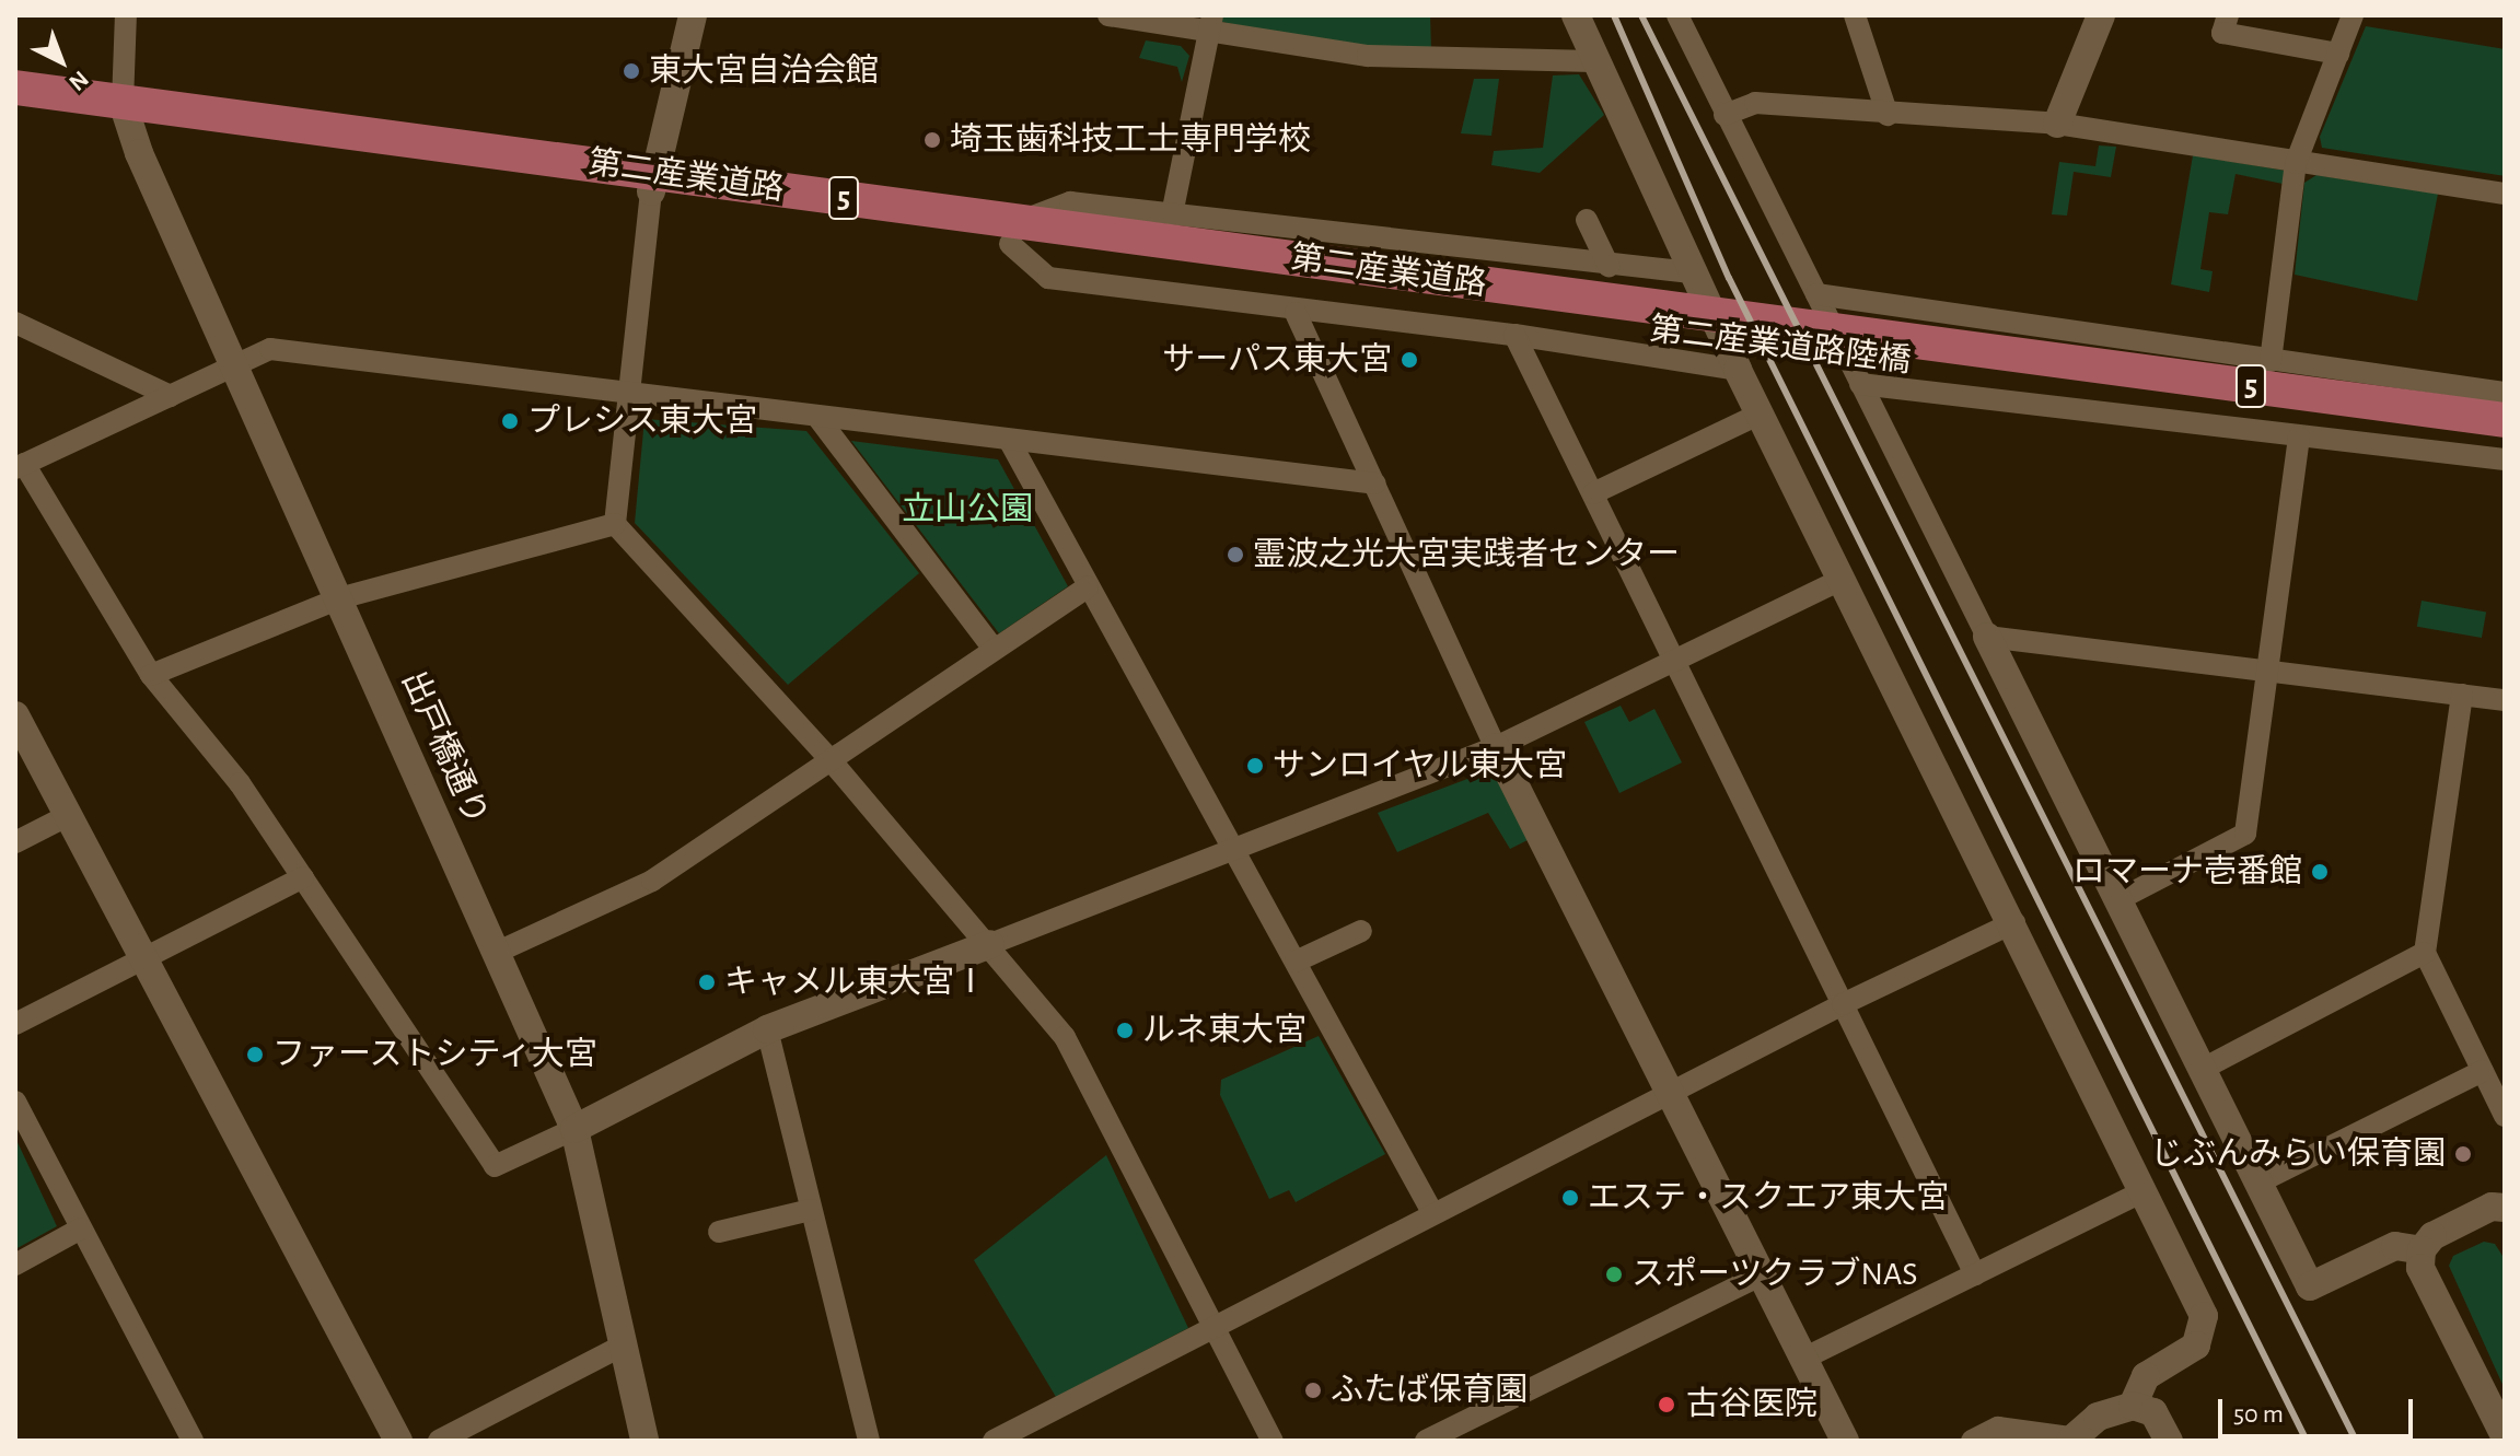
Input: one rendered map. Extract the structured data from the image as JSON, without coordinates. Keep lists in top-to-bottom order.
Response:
{
  "streets": {
    "main road": ["第二産業道路", "5", "第二産業道路陸橋"],
    "street": ["出戸橋通り"]
  },
  "crossings": [
    ["第二産業道路", "第二産業道路陸橋"],
    ["第二産業道路", "出戸橋通り"],
    ["5", "第二産業道路陸橋"]
  ],
  "parks": ["立山公園"],
  "places": [
    "東大宮自治会館",
    "埼玉歯科技工士専門学校",
    "サーパス東大宮",
    "プレシス東大宮",
    "霊波之光大宮実践者センター",
    "サンロイヤル東大宮",
    "ロマーナ壱番館",
    "キャメル東大宮Ⅰ",
    "ルネ東大宮",
    "ファーストシティ大宮",
    "じぶんみらい保育園",
    "エステ・スクエア東大宮",
    "スポーツクラブNAS",
    "ふたば保育園",
    "古谷医院"
  ],
  "scale_bar": "50 m",
  "north": "bottom right"
}
